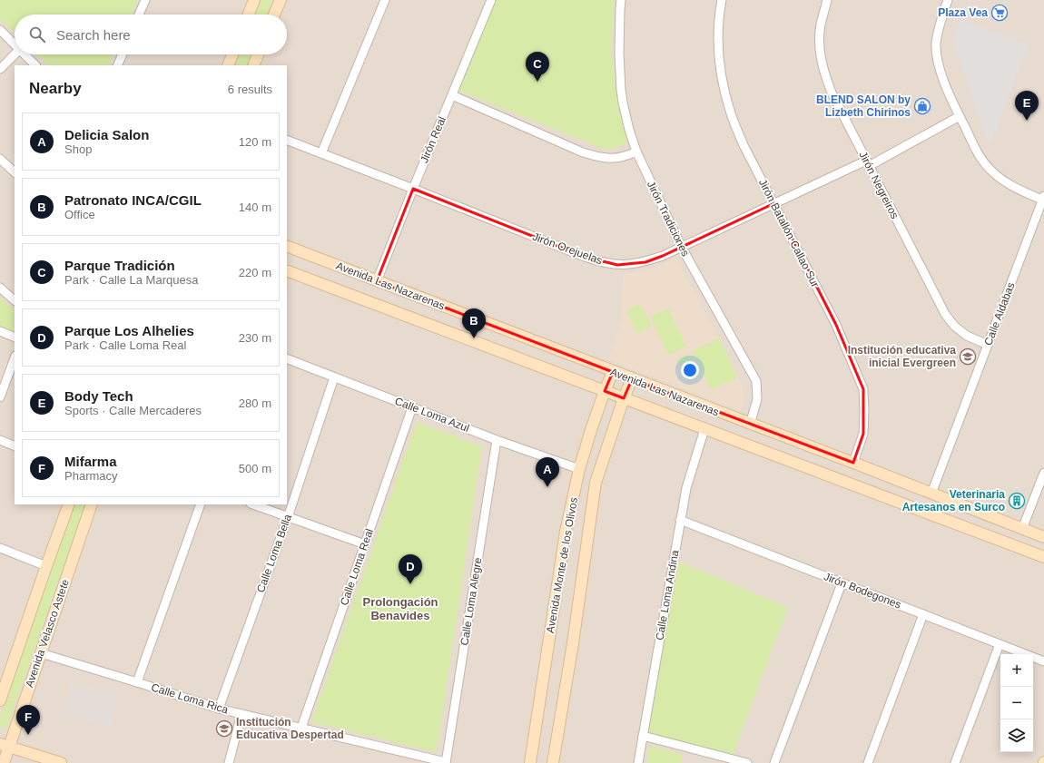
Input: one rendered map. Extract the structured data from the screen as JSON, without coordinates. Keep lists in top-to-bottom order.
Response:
{
  "streets": {
    "street": [
      "Jirón Real",
      "Jirón Negreiros",
      "Jirón Tradiciones",
      "Jirón Batallón Callao Sur",
      "Jirón Orejuelas",
      "Avenida Las Nazarenas",
      "Calle Aldabas",
      "Calle Loma Azul",
      "Calle Loma Bella",
      "Avenida Monte de los Olivos",
      "Calle Loma Real",
      "Jirón Bodegones",
      "Calle Loma Andina",
      "Calle Loma Alegre",
      "Avenida Velasco Astete",
      "Calle Loma Rica"
    ]
  },
  "crossings": [
    ["Jirón Real", "Jirón Orejuelas"],
    ["Jirón Real", "Avenida Las Nazarenas"],
    ["Jirón Negreiros", "Jirón Orejuelas"],
    ["Jirón Negreiros", "Calle Aldabas"],
    ["Jirón Tradiciones", "Jirón Orejuelas"],
    ["Jirón Tradiciones", "Avenida Las Nazarenas"],
    ["Jirón Batallón Callao Sur", "Jirón Orejuelas"],
    ["Jirón Batallón Callao Sur", "Avenida Las Nazarenas"],
    ["Avenida Las Nazarenas", "Calle Aldabas"],
    ["Avenida Las Nazarenas", "Avenida Monte de los Olivos"],
    ["Avenida Las Nazarenas", "Calle Loma Andina"],
    ["Calle Loma Azul", "Calle Loma Bella"],
    ["Calle Loma Azul", "Avenida Monte de los Olivos"],
    ["Calle Loma Azul", "Calle Loma Real"],
    ["Calle Loma Azul", "Calle Loma Alegre"],
    ["Calle Loma Bella", "Calle Loma Rica"],
    ["Calle Loma Real", "Calle Loma Rica"],
    ["Jirón Bodegones", "Calle Loma Andina"],
    ["Calle Loma Alegre", "Calle Loma Rica"],
    ["Avenida Velasco Astete", "Calle Loma Rica"]
  ],
  "districts": ["Prolongación Benavides"],
  "places": {
    "supermarket": ["Plaza Vea"],
    "shop": ["BLEND SALON by Lizbeth Chirinos"],
    "school or university": ["Institución educativa inicial Evergreen", "Institución Educativa Despertad"],
    "building": ["Veterinaria Artesanos en Surco"]
  },
  "page": {
    "search": "Search here",
    "pins": [
      "C",
      "E",
      "B",
      "A",
      "D",
      "F"
    ],
    "heading": ["Nearby", "6 results"],
    "list": [
      {
        "mark": "A",
        "name": "Delicia Salon",
        "note": "Shop",
        "value": "120 m"
      },
      {
        "mark": "B",
        "name": "Patronato INCA/CGIL",
        "note": "Office",
        "value": "140 m"
      },
      {
        "mark": "C",
        "name": "Parque Tradición",
        "note": "Park · Calle La Marquesa",
        "value": "220 m"
      },
      {
        "mark": "D",
        "name": "Parque Los Alhelies",
        "note": "Park · Calle Loma Real",
        "value": "230 m"
      },
      {
        "mark": "E",
        "name": "Body Tech",
        "note": "Sports · Calle Mercaderes",
        "value": "280 m"
      },
      {
        "mark": "F",
        "name": "Mifarma",
        "note": "Pharmacy",
        "value": "500 m"
      }
    ],
    "map_buttons": ["+", "−"]
  }
}
